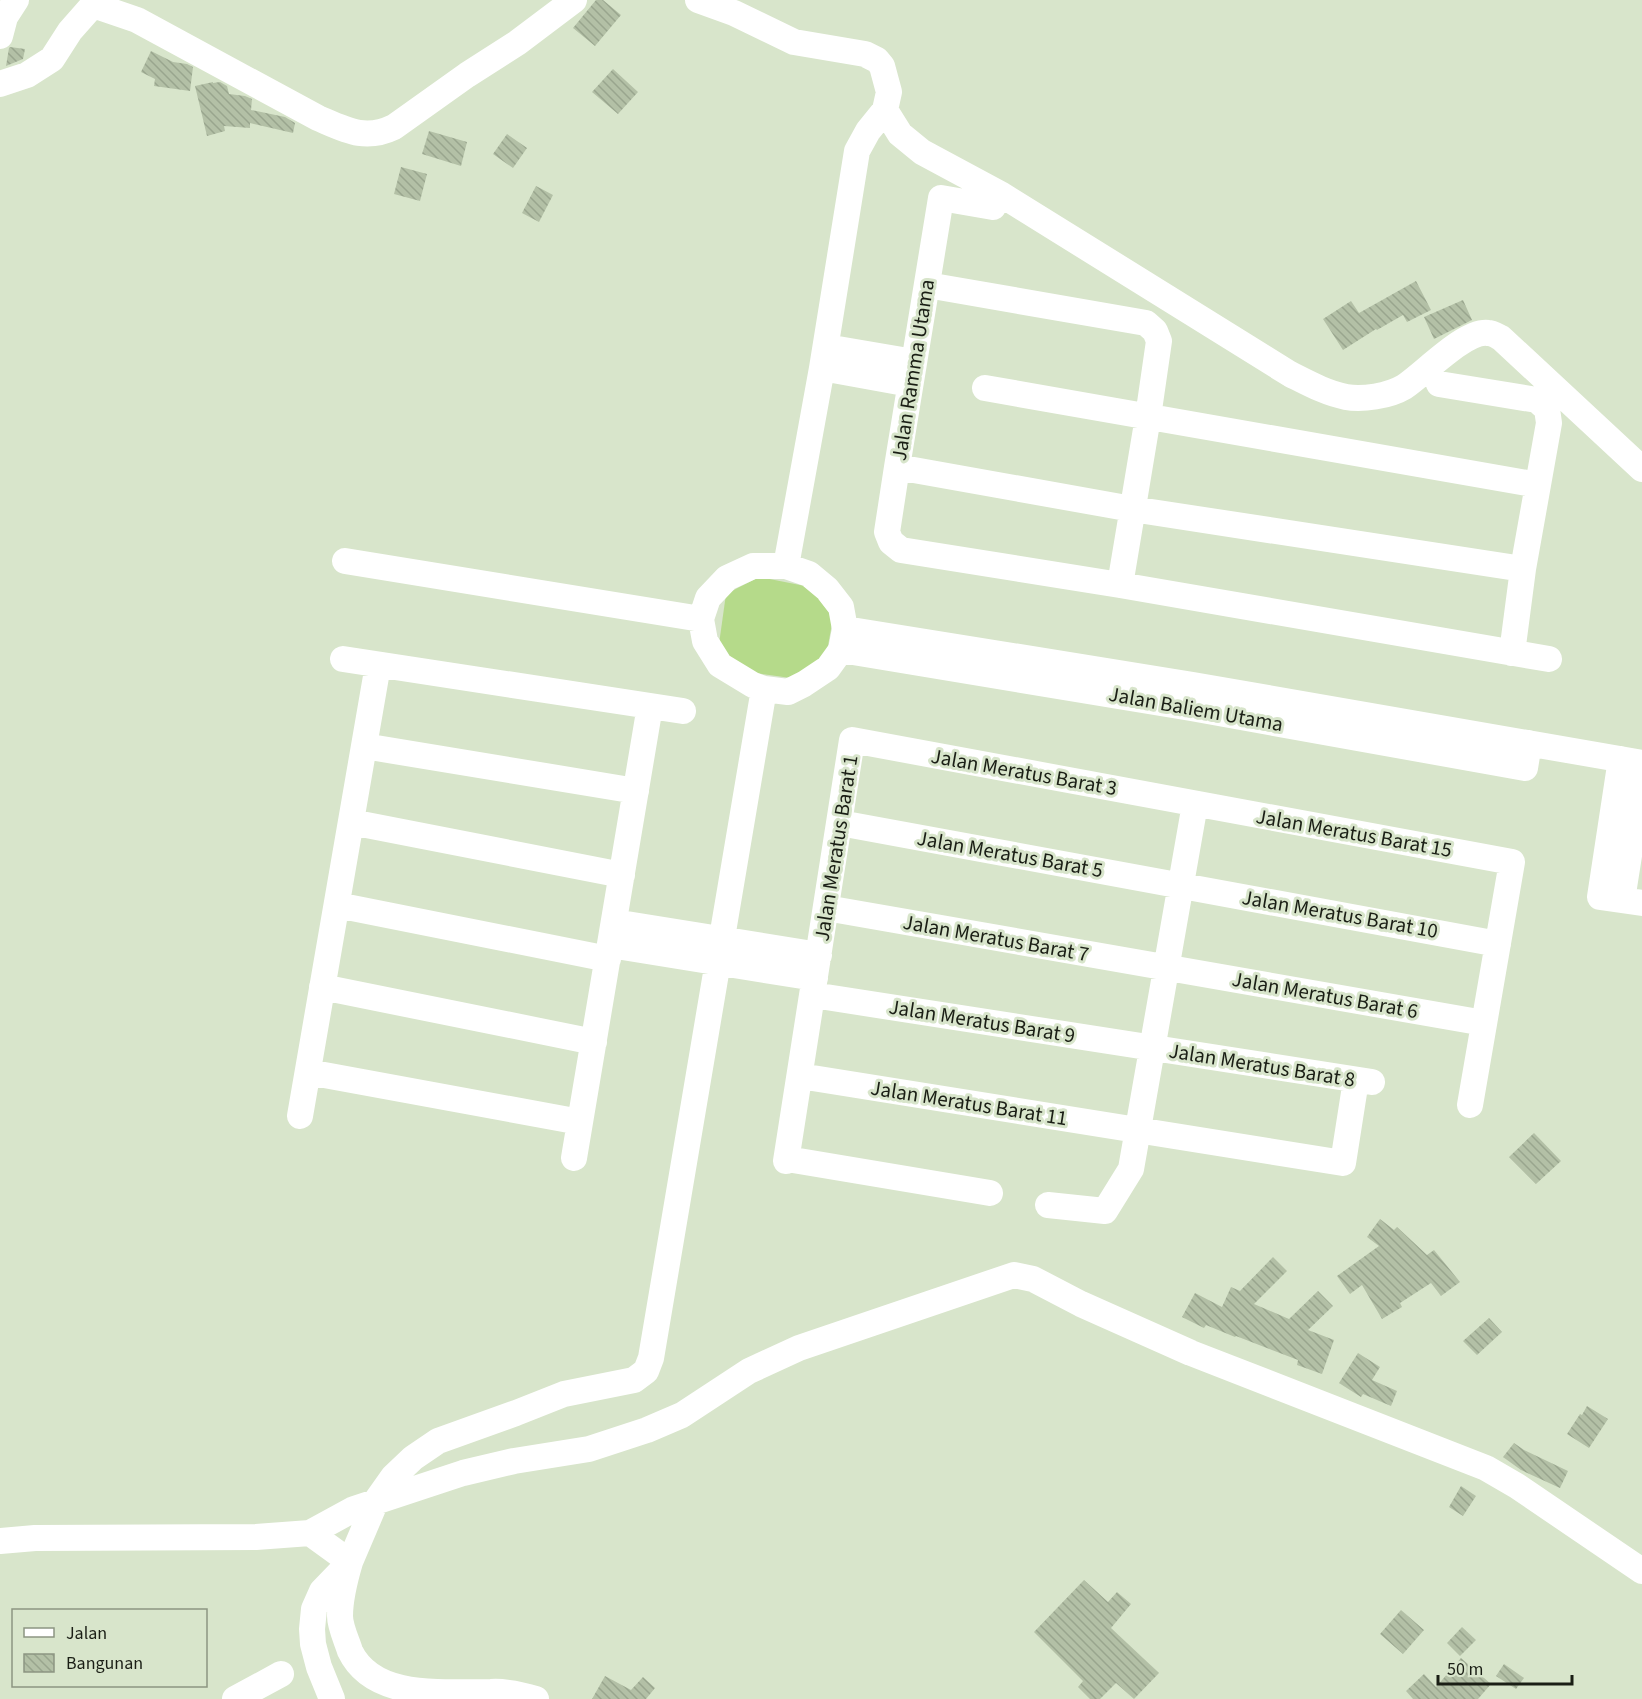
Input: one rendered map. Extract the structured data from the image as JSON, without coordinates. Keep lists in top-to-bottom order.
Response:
{
  "streets": {
    "street": [
      "Jalan Ramma Utama",
      "Jalan Baliem Utama",
      "Jalan Meratus Barat 3",
      "Jalan Meratus Barat 15",
      "Jalan Meratus Barat 1",
      "Jalan Meratus Barat 5",
      "Jalan Meratus Barat 10",
      "Jalan Meratus Barat 7",
      "Jalan Meratus Barat 6",
      "Jalan Meratus Barat 9",
      "Jalan Meratus Barat 8",
      "Jalan Meratus Barat 11"
    ]
  },
  "crossings": [
    ["Jalan Meratus Barat 3", "Jalan Meratus Barat 15"],
    ["Jalan Meratus Barat 3", "Jalan Meratus Barat 1"],
    ["Jalan Meratus Barat 15", "Jalan Meratus Barat 10"],
    ["Jalan Meratus Barat 1", "Jalan Meratus Barat 5"],
    ["Jalan Meratus Barat 1", "Jalan Meratus Barat 7"],
    ["Jalan Meratus Barat 1", "Jalan Meratus Barat 9"],
    ["Jalan Meratus Barat 1", "Jalan Meratus Barat 11"],
    ["Jalan Meratus Barat 5", "Jalan Meratus Barat 10"],
    ["Jalan Meratus Barat 7", "Jalan Meratus Barat 6"],
    ["Jalan Meratus Barat 9", "Jalan Meratus Barat 8"],
    ["Jalan Meratus Barat 8", "Jalan Meratus Barat 11"]
  ],
  "legend": ["Jalan", "Bangunan"],
  "scale_bar": "50 m"
}
